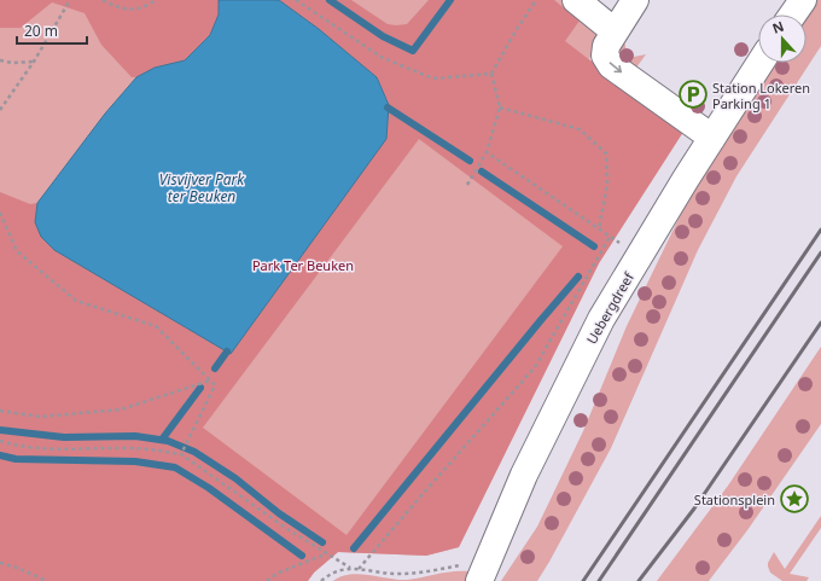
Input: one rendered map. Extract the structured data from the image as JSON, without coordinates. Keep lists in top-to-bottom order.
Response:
{
  "streets": {
    "street": ["Uebergdreef"]
  },
  "water": ["Visvijver Park ter Beuken"],
  "parks": ["Park Ter Beuken"],
  "places": {
    "parking": ["Station Lokeren Parking 1"],
    "place": ["Stationsplein"]
  },
  "scale_bar": "20 m",
  "north": "top"
}
